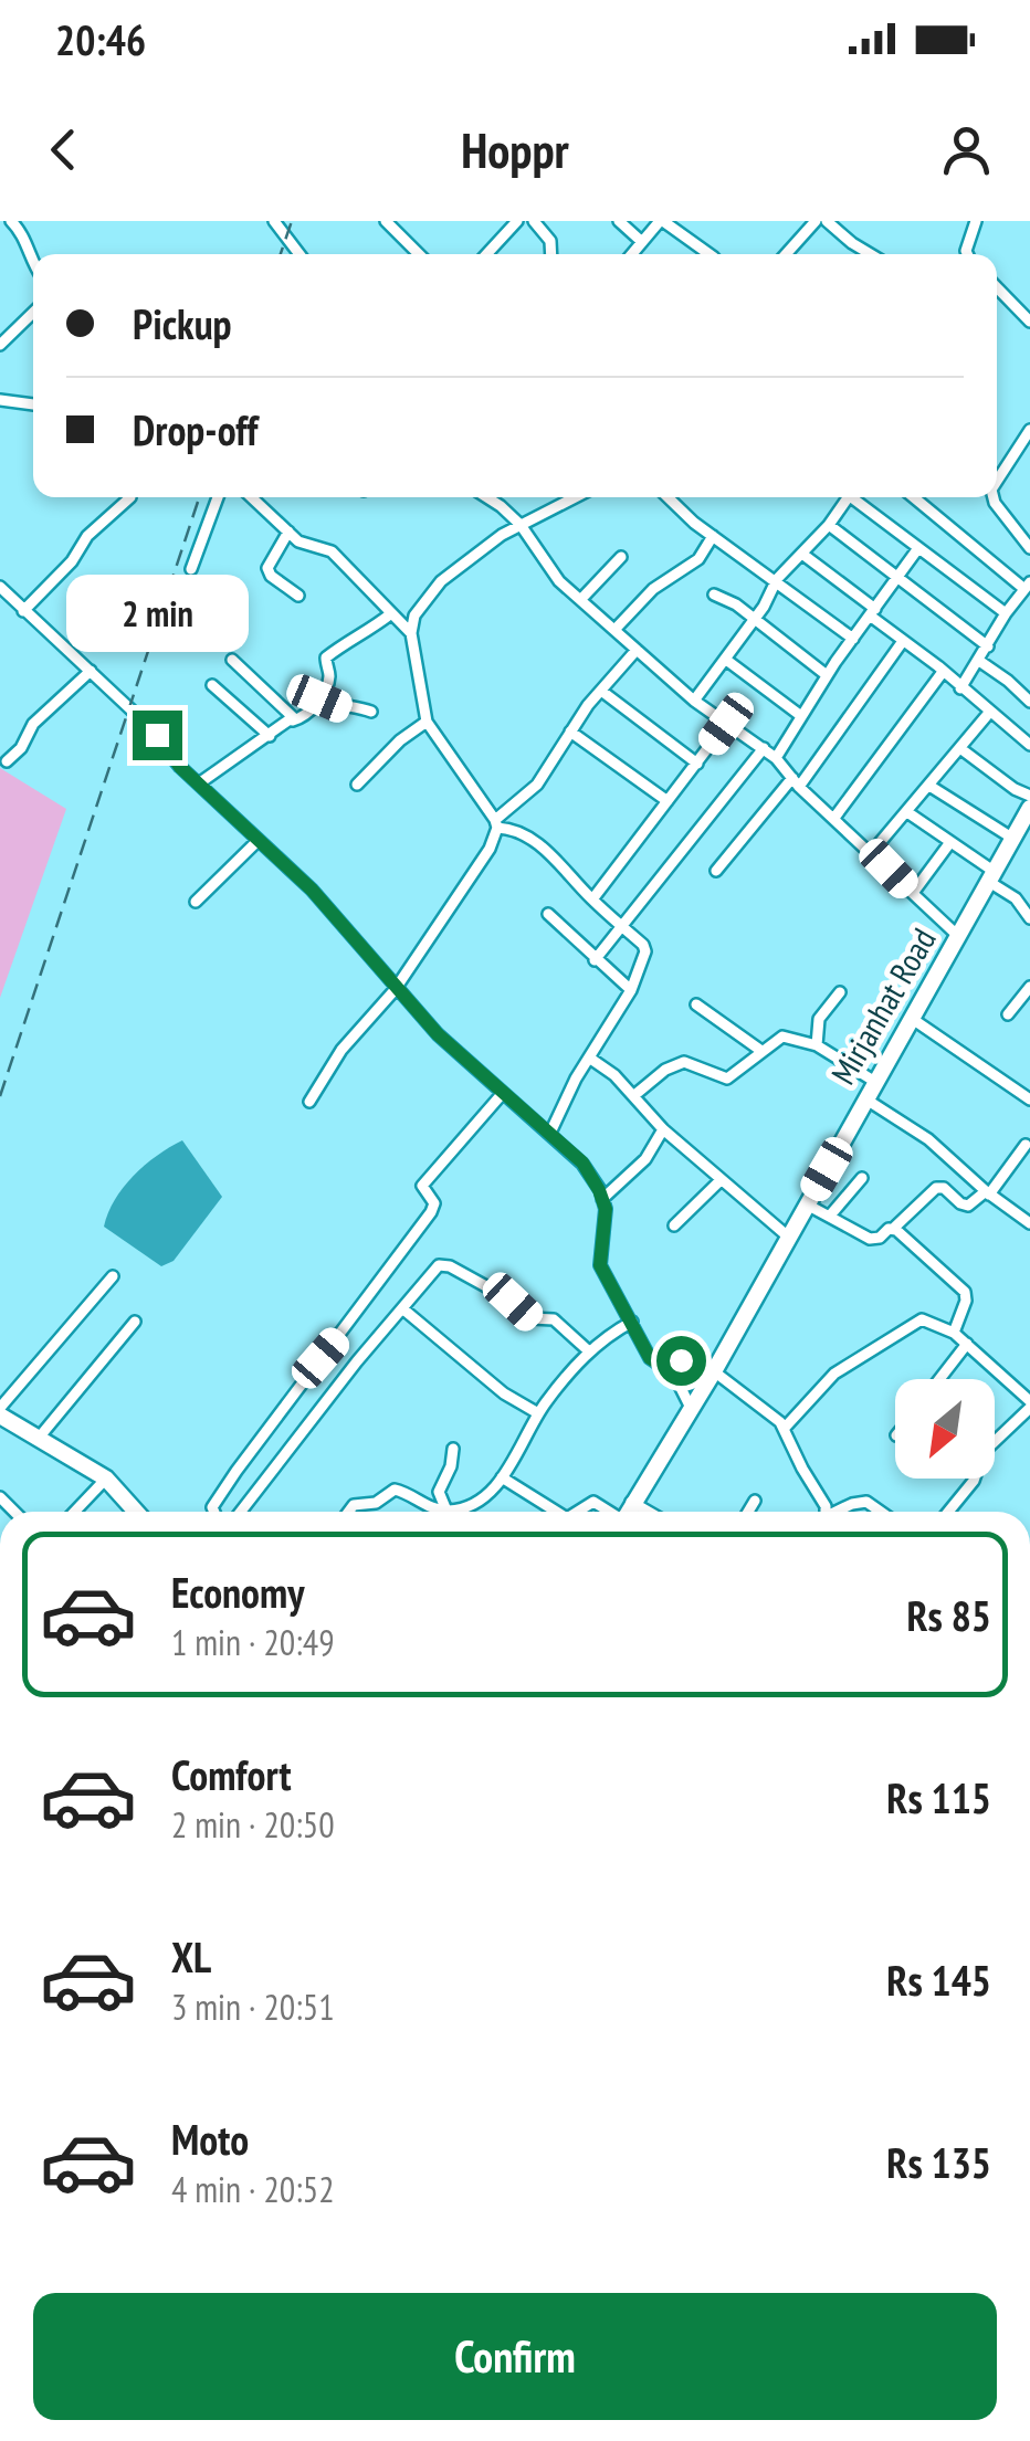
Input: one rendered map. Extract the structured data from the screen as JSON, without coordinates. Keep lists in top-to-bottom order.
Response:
{
  "streets": {
    "main road": ["Mirjanhat Road"]
  },
  "north": "bottom left",
  "page": {
    "status": "20:46",
    "header": "Hoppr",
    "banner": ["Pickup", "Drop-off"],
    "bubble": "2 min",
    "list": [
      {
        "name": "Economy",
        "note": "1 min · 20:49",
        "value": "Rs 85"
      },
      {
        "name": "Comfort",
        "note": "2 min · 20:50",
        "value": "Rs 115"
      },
      {
        "name": "XL",
        "note": "3 min · 20:51",
        "value": "Rs 145"
      },
      {
        "name": "Moto",
        "note": "4 min · 20:52",
        "value": "Rs 135"
      }
    ],
    "buttons": "Confirm"
  }
}
